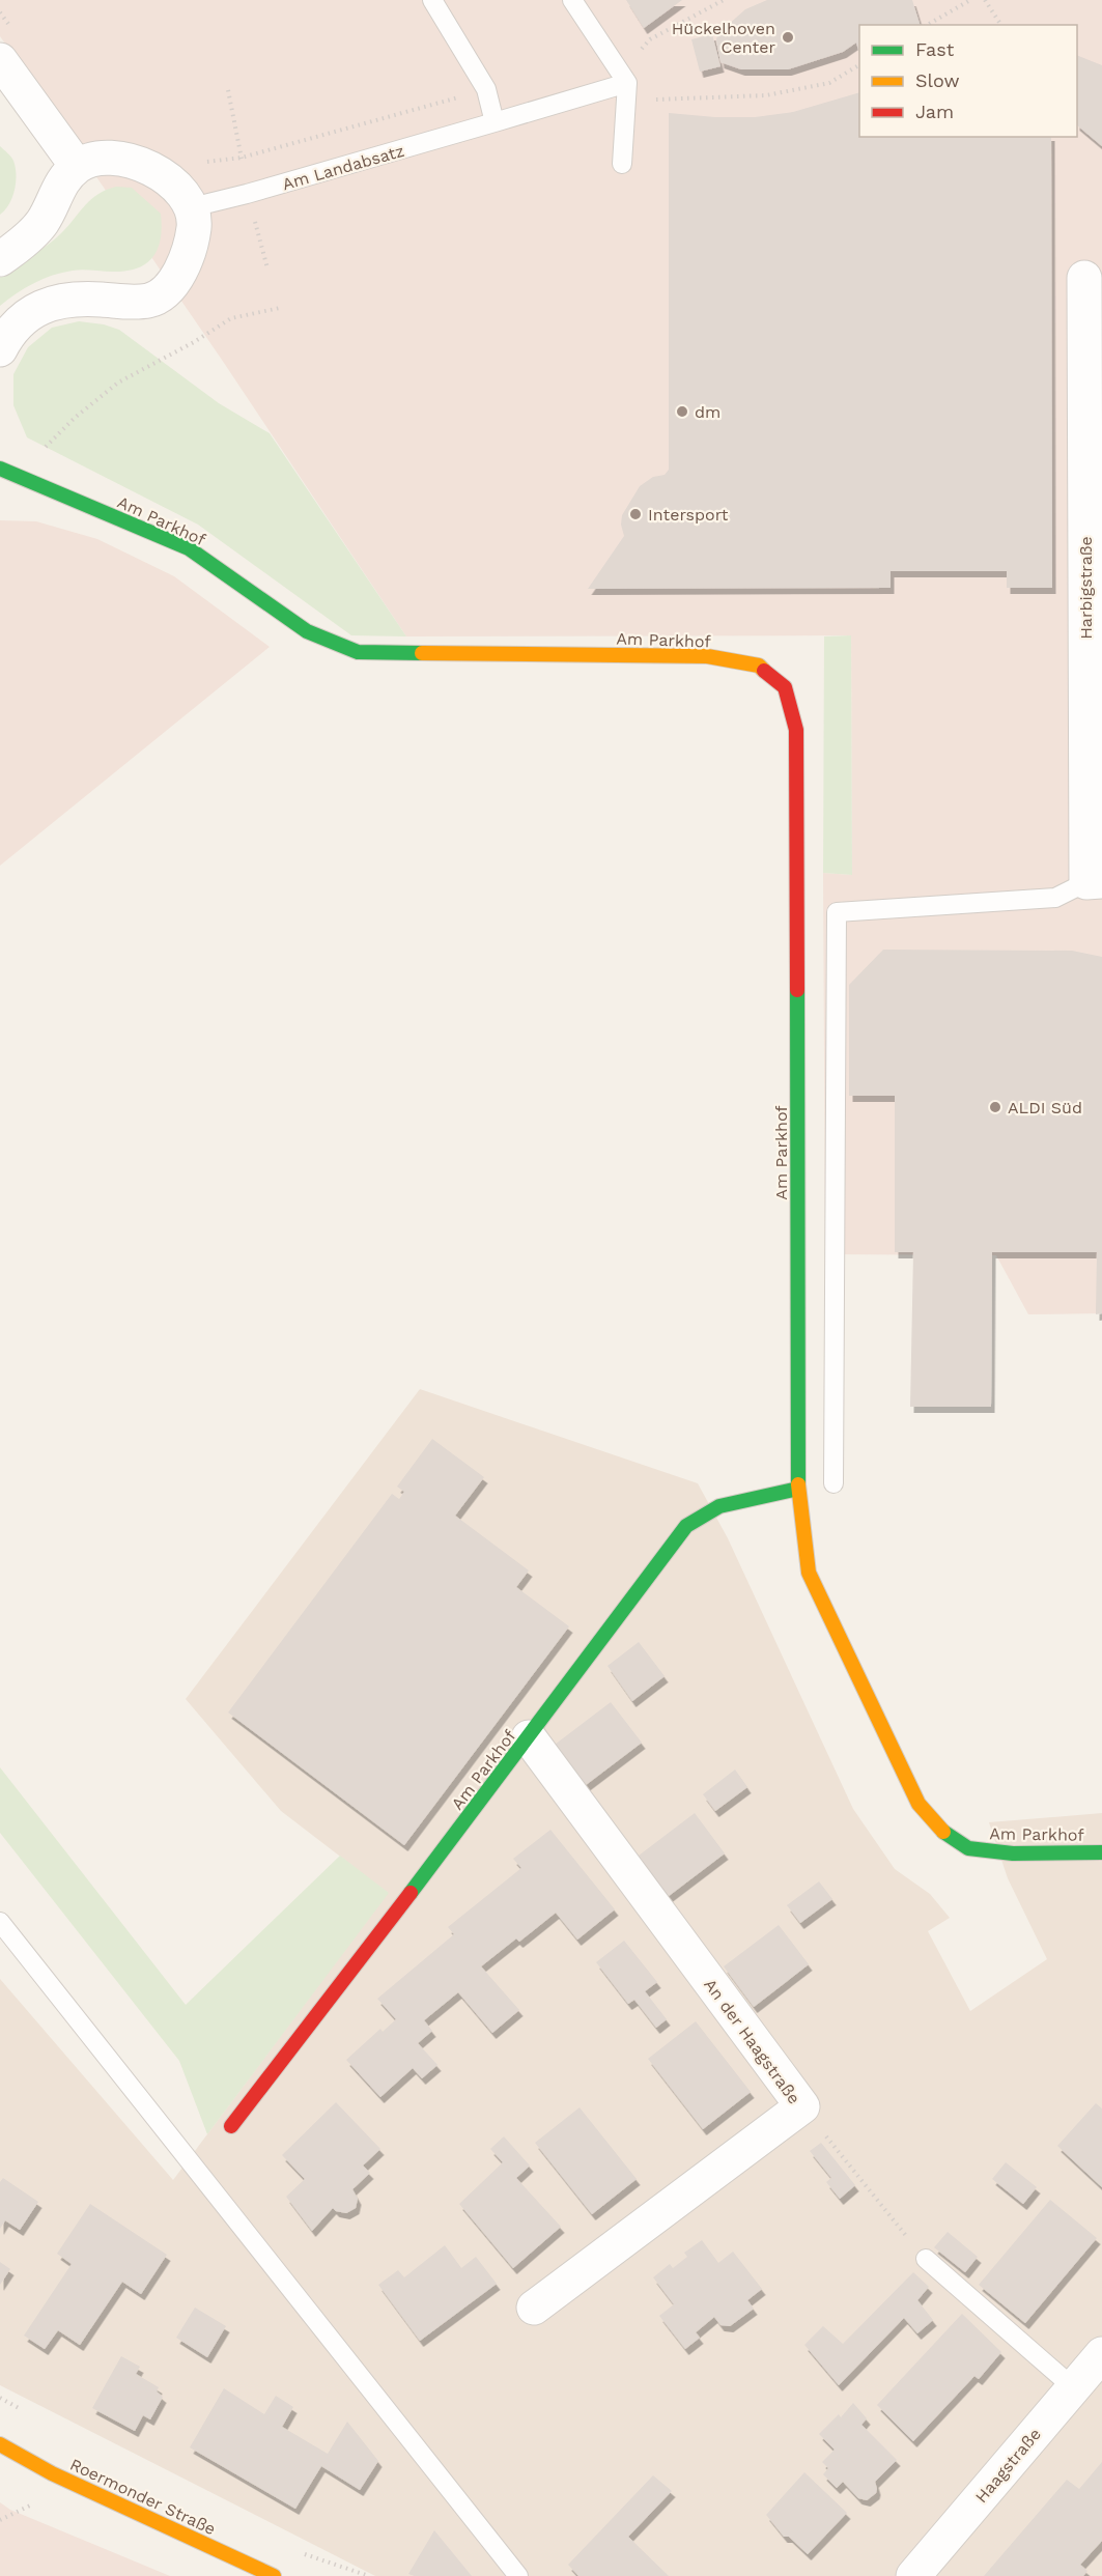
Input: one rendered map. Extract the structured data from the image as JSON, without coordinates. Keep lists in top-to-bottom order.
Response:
{
  "streets": {
    "street": [
      "Am Parkhof",
      "Harbigstraße",
      "An der Haagstraße",
      "Haagstraße",
      "Roermonder Straße"
    ],
    "lane": ["Am Landabsatz"]
  },
  "crossings": [
    ["Am Parkhof", "An der Haagstraße"]
  ],
  "places": [
    "Hückelhoven Center",
    "dm",
    "Intersport",
    "ALDI Süd"
  ],
  "legend": ["Fast", "Slow", "Jam"]
}
